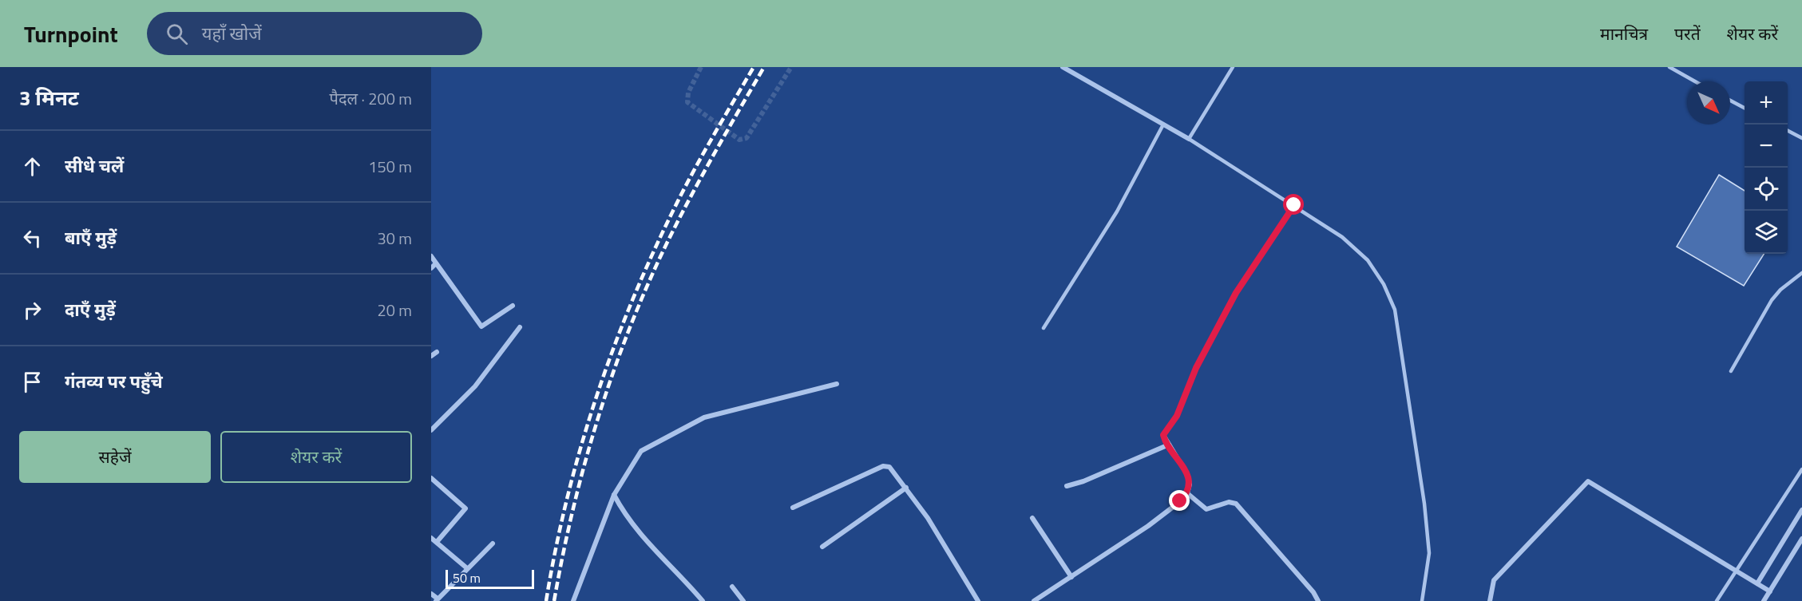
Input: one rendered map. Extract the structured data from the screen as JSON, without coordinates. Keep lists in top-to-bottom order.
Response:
{
  "scale_bar": "50 m",
  "north": "bottom right",
  "page": {
    "header": "Turnpoint",
    "search": "यहाँ खोजें",
    "nav": ["मानचित्र", "परतें", "शेयर करें"],
    "heading": ["3 मिनट", "पैदल · 200 m"],
    "map_buttons": ["+", "−"],
    "list": [
      ["सीधे चलें", "150 m"],
      ["बाएँ मुड़ें", "30 m"],
      ["दाएँ मुड़ें", "20 m"],
      "गंतव्य पर पहुँचे"
    ],
    "buttons": ["सहेजें", "शेयर करें"],
    "scale": "50 m"
  }
}
